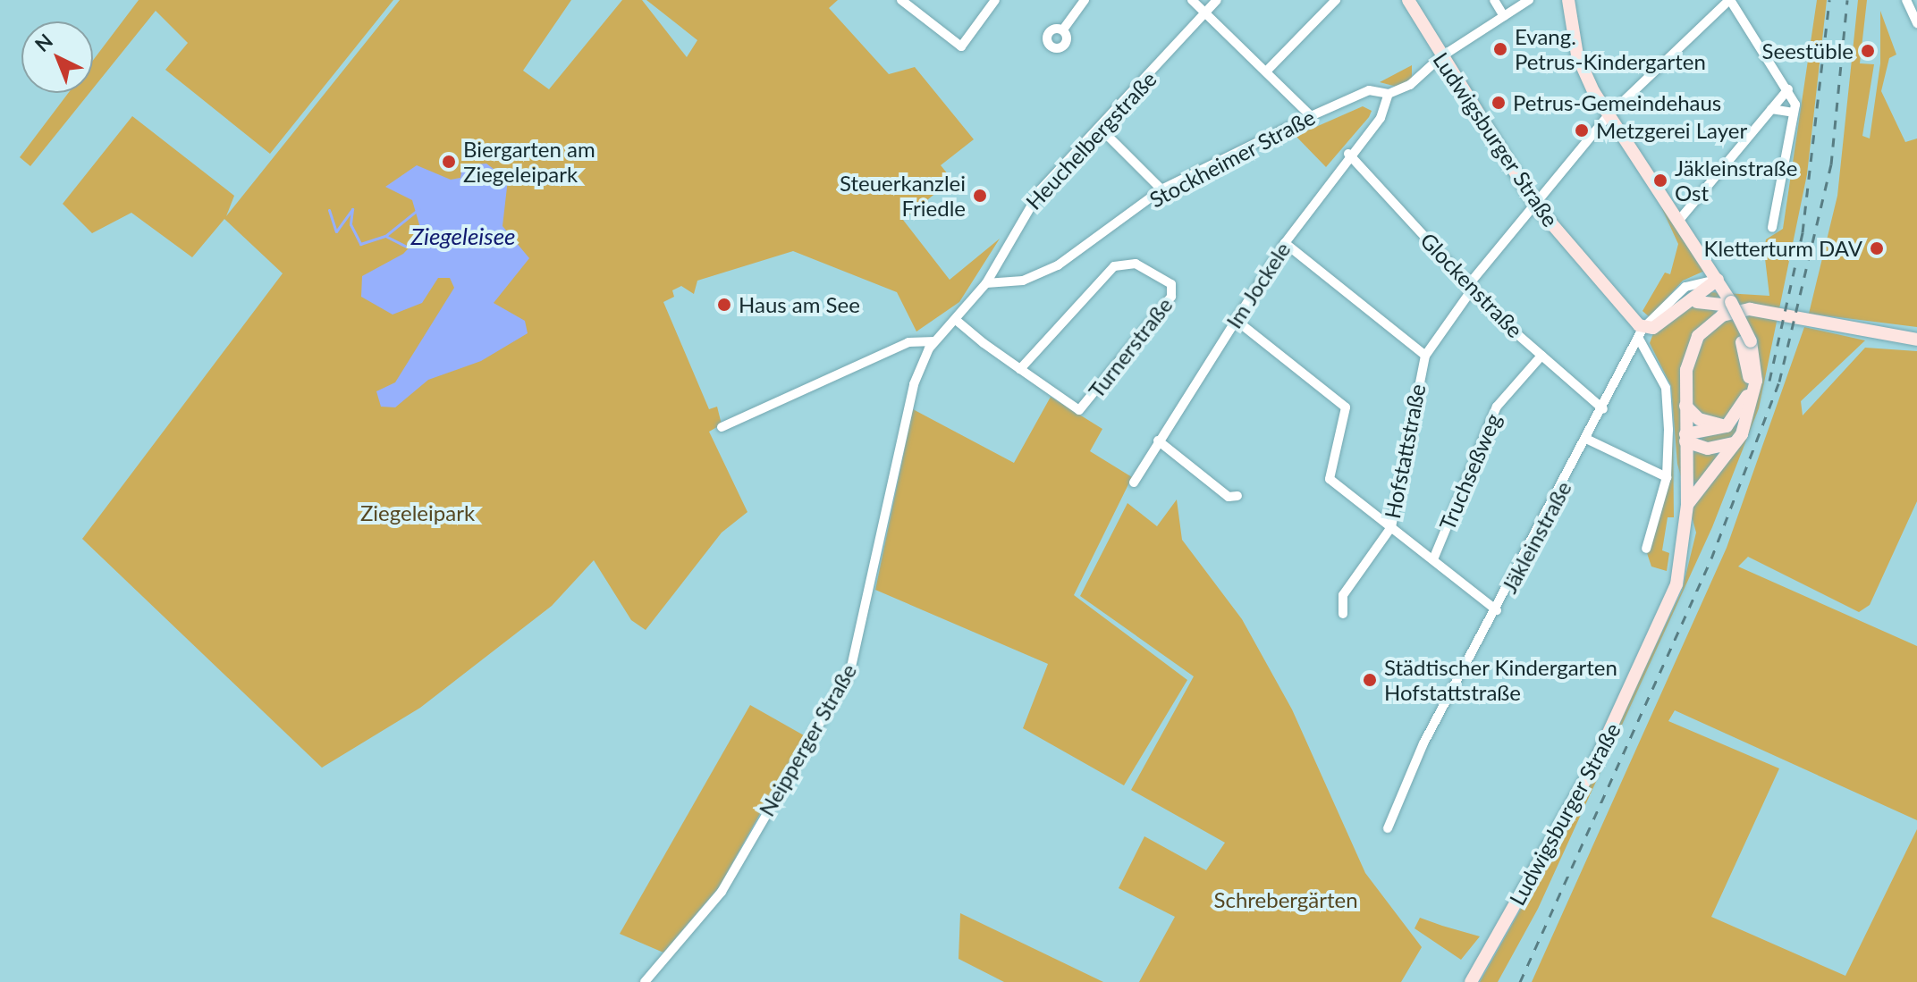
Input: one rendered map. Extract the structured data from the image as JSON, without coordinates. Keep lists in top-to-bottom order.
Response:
{
  "streets": {
    "street": [
      "Ludwigsburger Straße",
      "Heuchelbergstraße",
      "Stockheimer Straße",
      "Im Jockele",
      "Glockenstraße",
      "Turnerstraße",
      "Hofstattstraße",
      "Truchseßweg",
      "Jäkleinstraße",
      "Neipperger Straße"
    ]
  },
  "crossings": [
    ["Ludwigsburger Straße", "Stockheimer Straße"],
    ["Ludwigsburger Straße", "Hofstattstraße"],
    ["Ludwigsburger Straße", "Jäkleinstraße"],
    ["Heuchelbergstraße", "Stockheimer Straße"],
    ["Heuchelbergstraße", "Turnerstraße"],
    ["Heuchelbergstraße", "Neipperger Straße"],
    ["Stockheimer Straße", "Im Jockele"],
    ["Im Jockele", "Glockenstraße"],
    ["Glockenstraße", "Hofstattstraße"],
    ["Glockenstraße", "Truchseßweg"],
    ["Glockenstraße", "Jäkleinstraße"]
  ],
  "water": ["Ziegeleisee"],
  "parks": ["Ziegeleipark", "Schrebergärten"],
  "places": [
    "Evang. Petrus-Kindergarten",
    "Seestüble",
    "Petrus-Gemeindehaus",
    "Metzgerei Layer",
    "Biergarten am Ziegeleipark",
    "Jäkleinstraße Ost",
    "Steuerkanzlei Friedle",
    "Kletterturm DAV",
    "Haus am See",
    "Städtischer Kindergarten Hofstattstraße"
  ],
  "north": "top left"
}
